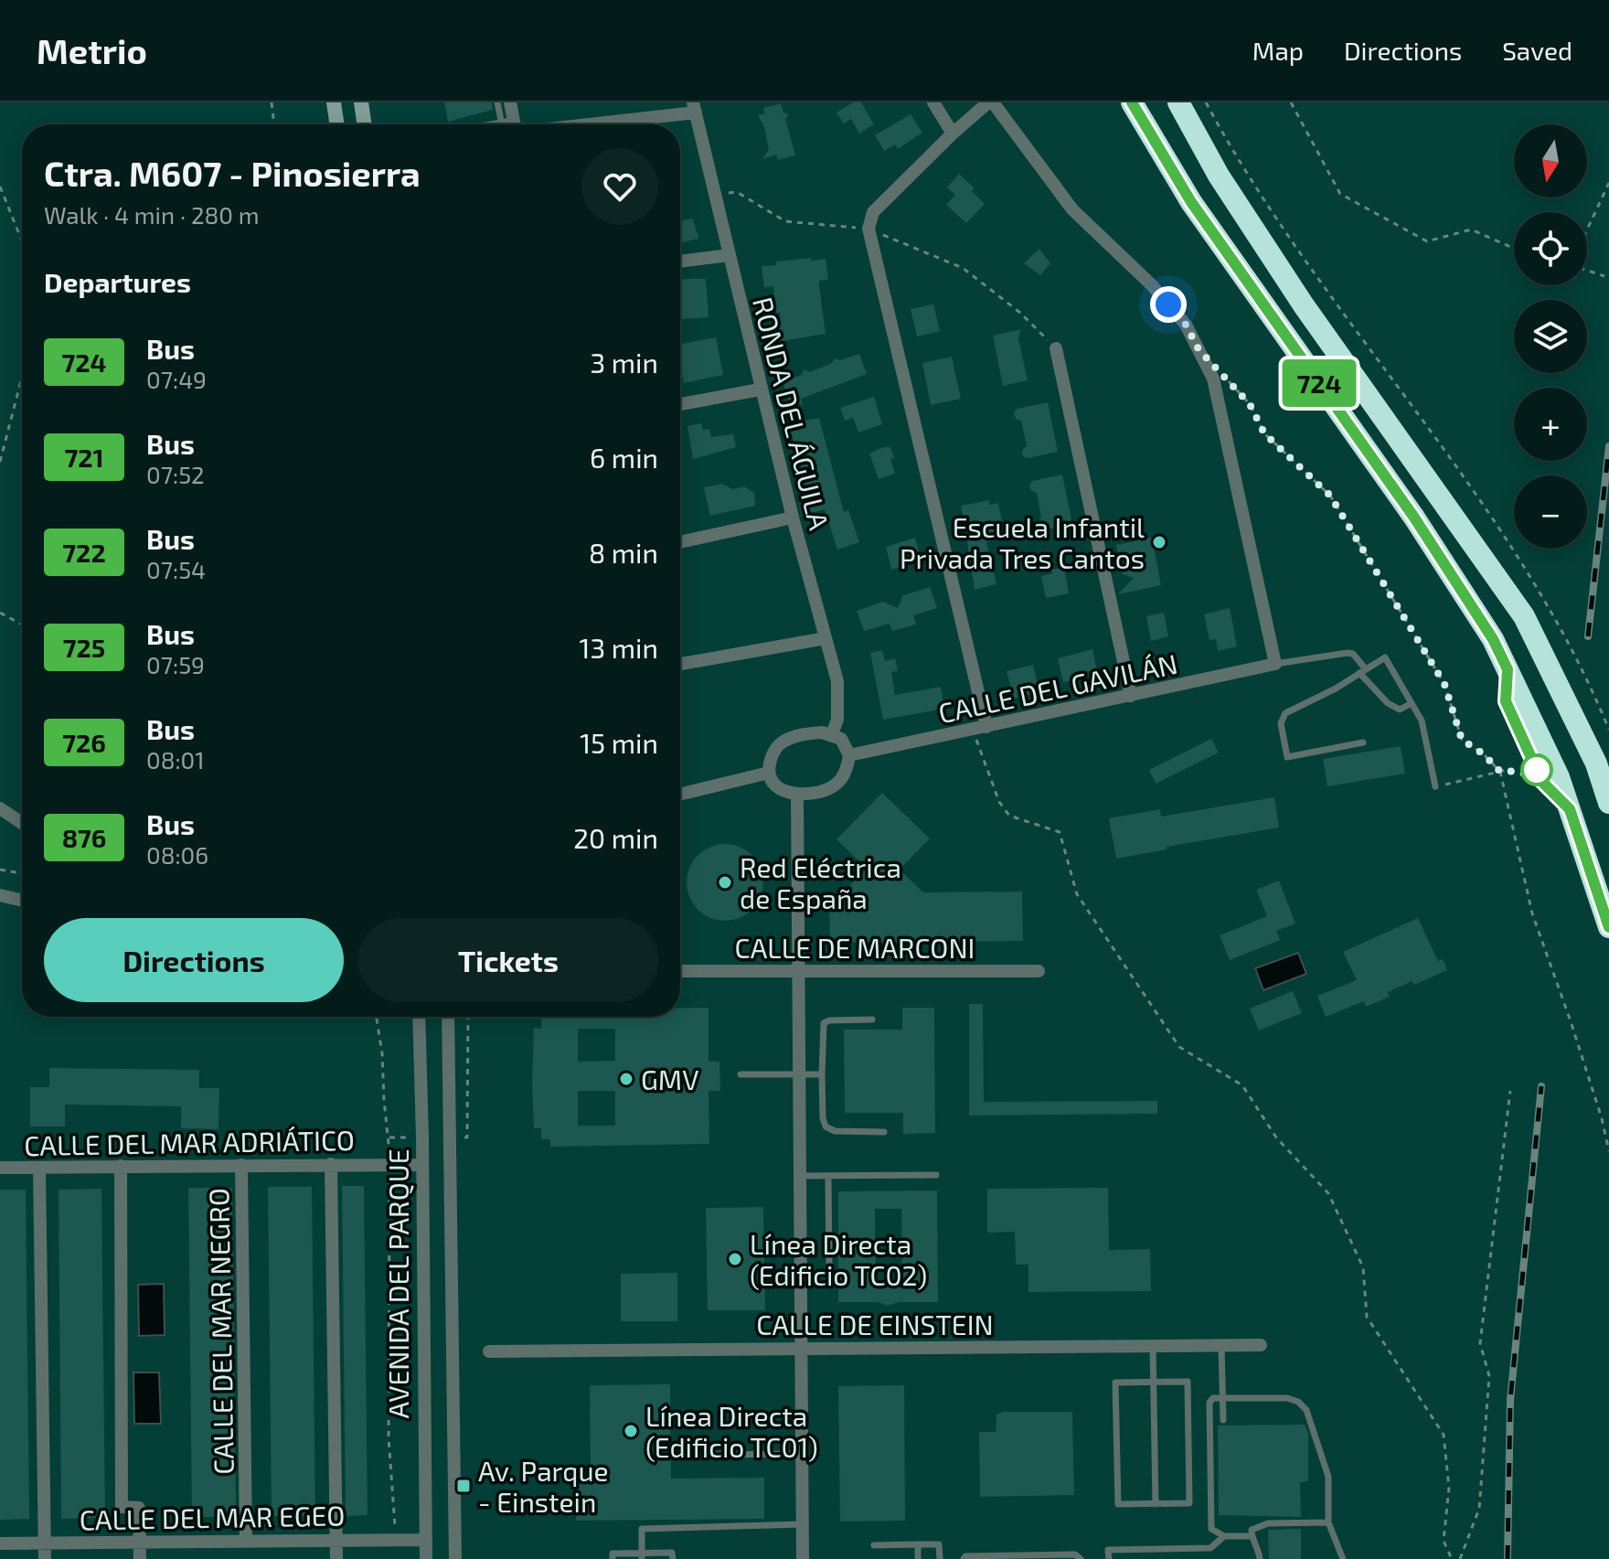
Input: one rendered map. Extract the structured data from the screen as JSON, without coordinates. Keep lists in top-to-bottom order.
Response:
{
  "streets": {
    "street": [
      "RONDA DEL ÁGUILA",
      "CALLE DEL GAVILÁN",
      "CALLE DE MARCONI",
      "CALLE DEL MAR ADRIÁTICO",
      "AVENIDA DEL PARQUE",
      "CALLE DE EINSTEIN",
      "CALLE DEL MAR NEGRO",
      "CALLE DEL MAR EGEO"
    ]
  },
  "crossings": [
    ["RONDA DEL ÁGUILA", "CALLE DEL GAVILÁN"],
    ["CALLE DEL MAR ADRIÁTICO", "AVENIDA DEL PARQUE"],
    ["CALLE DEL MAR ADRIÁTICO", "CALLE DEL MAR NEGRO"],
    ["AVENIDA DEL PARQUE", "CALLE DEL MAR EGEO"],
    ["CALLE DEL MAR NEGRO", "CALLE DEL MAR EGEO"]
  ],
  "places": {
    "other": [
      "Escuela Infantil Privada Tres Cantos",
      "Red Eléctrica de España",
      "GMV",
      "Línea Directa (Edificio TC02)",
      "Línea Directa (Edificio TC01)"
    ],
    "transit": ["Av. Parque - Einstein"]
  },
  "lines": ["bus line 724"],
  "north": "bottom",
  "page": {
    "header": "Metrio",
    "nav": ["Map", "Directions", "Saved"],
    "on_map": "724",
    "map_buttons": ["+", "−"],
    "heading": [
      ["Ctra. M607 - Pinosierra", "Walk · 4 min · 280 m"],
      "Departures"
    ],
    "list": [
      {
        "mark": "724",
        "name": "Bus",
        "note": "07:49",
        "value": "3 min"
      },
      {
        "mark": "721",
        "name": "Bus",
        "note": "07:52",
        "value": "6 min"
      },
      {
        "mark": "722",
        "name": "Bus",
        "note": "07:54",
        "value": "8 min"
      },
      {
        "mark": "725",
        "name": "Bus",
        "note": "07:59",
        "value": "13 min"
      },
      {
        "mark": "726",
        "name": "Bus",
        "note": "08:01",
        "value": "15 min"
      },
      {
        "mark": "876",
        "name": "Bus",
        "note": "08:06",
        "value": "20 min"
      }
    ],
    "buttons": ["Directions", "Tickets"]
  }
}
